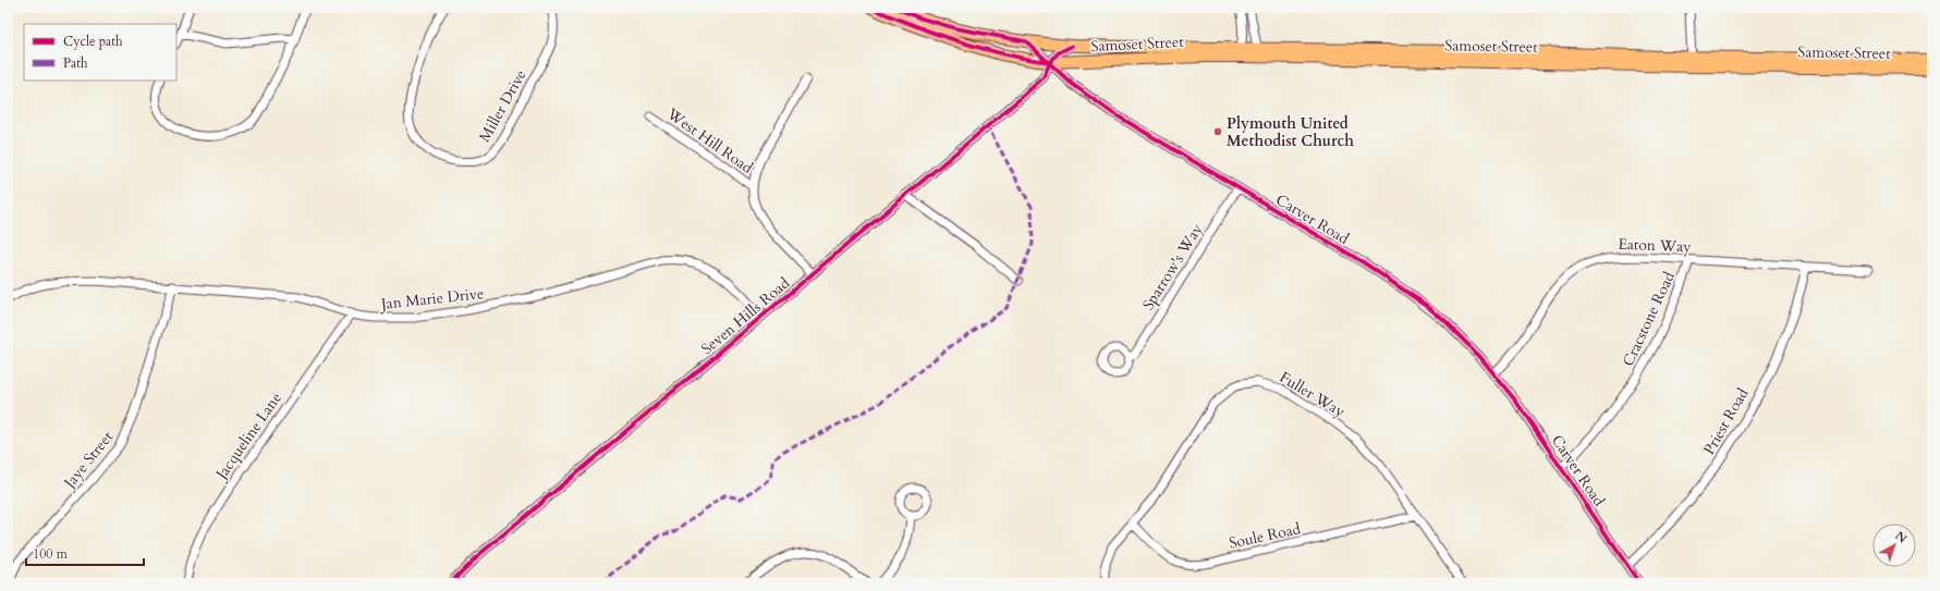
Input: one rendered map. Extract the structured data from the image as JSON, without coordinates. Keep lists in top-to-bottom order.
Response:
{
  "streets": {
    "highway": ["Samoset Street"],
    "street": [
      "Miller Drive",
      "West Hill Road",
      "Carver Road",
      "Eaton Way",
      "Sparrow's Way",
      "Jan Marie Drive",
      "Seven Hills Road",
      "Cracstone Road",
      "Fuller Way",
      "Priest Road",
      "Jacqueline Lane",
      "Jaye Street",
      "Soule Road"
    ]
  },
  "crossings": [
    ["Samoset Street", "Carver Road"],
    ["Samoset Street", "Seven Hills Road"],
    ["Carver Road", "Eaton Way"],
    ["Carver Road", "Sparrow's Way"],
    ["Carver Road", "Seven Hills Road"],
    ["Carver Road", "Cracstone Road"],
    ["Carver Road", "Priest Road"],
    ["Eaton Way", "Cracstone Road"],
    ["Eaton Way", "Priest Road"],
    ["Jan Marie Drive", "Seven Hills Road"],
    ["Jan Marie Drive", "Jacqueline Lane"],
    ["Jan Marie Drive", "Jaye Street"],
    ["Fuller Way", "Soule Road"]
  ],
  "places": ["Plymouth United Methodist Church"],
  "legend": ["Cycle path", "Path"],
  "scale_bar": "100 m",
  "north": "top right"
}
